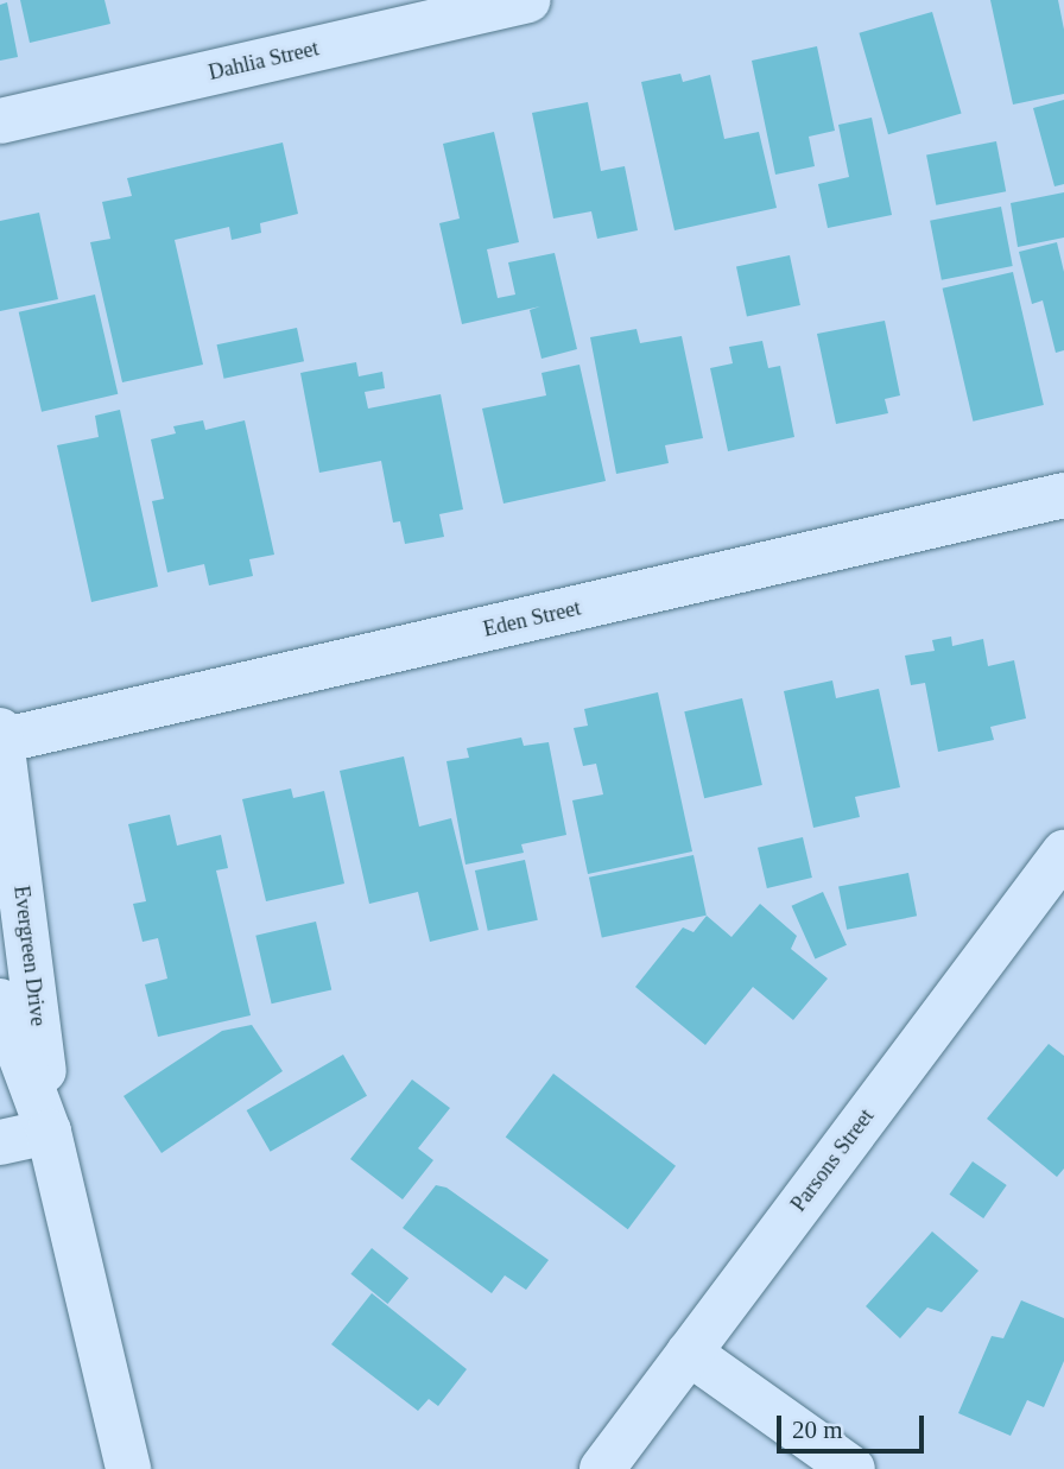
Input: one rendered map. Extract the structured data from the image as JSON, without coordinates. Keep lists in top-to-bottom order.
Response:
{
  "streets": {
    "street": [
      "Dahlia Street",
      "Eden Street",
      "Evergreen Drive",
      "Parsons Street"
    ]
  },
  "crossings": [
    ["Eden Street", "Evergreen Drive"]
  ],
  "scale_bar": "20 m"
}
